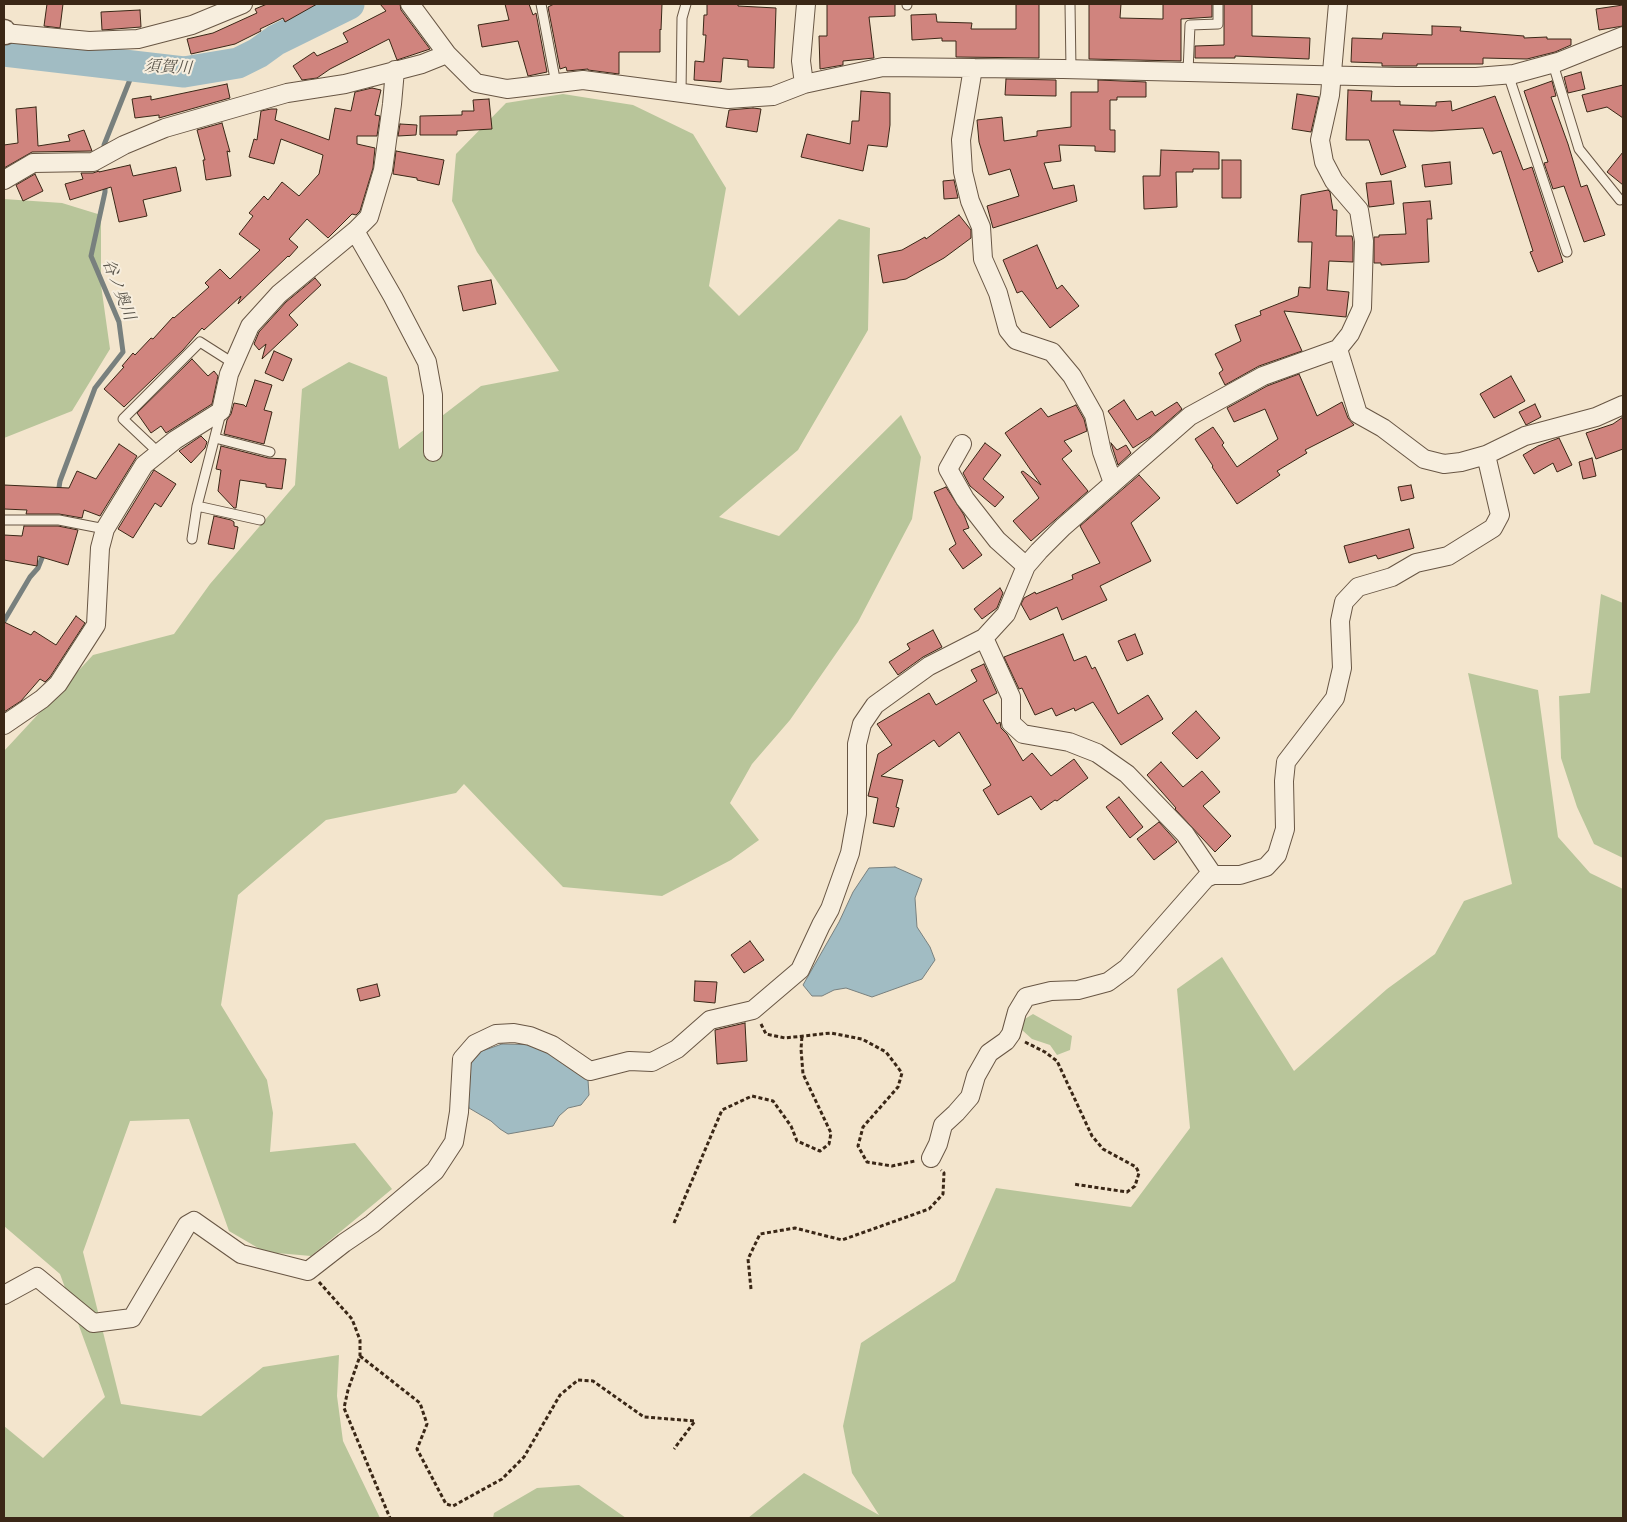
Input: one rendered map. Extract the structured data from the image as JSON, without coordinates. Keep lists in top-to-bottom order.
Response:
{
  "water": ["須賀川", "谷ノ奥川"]
}
